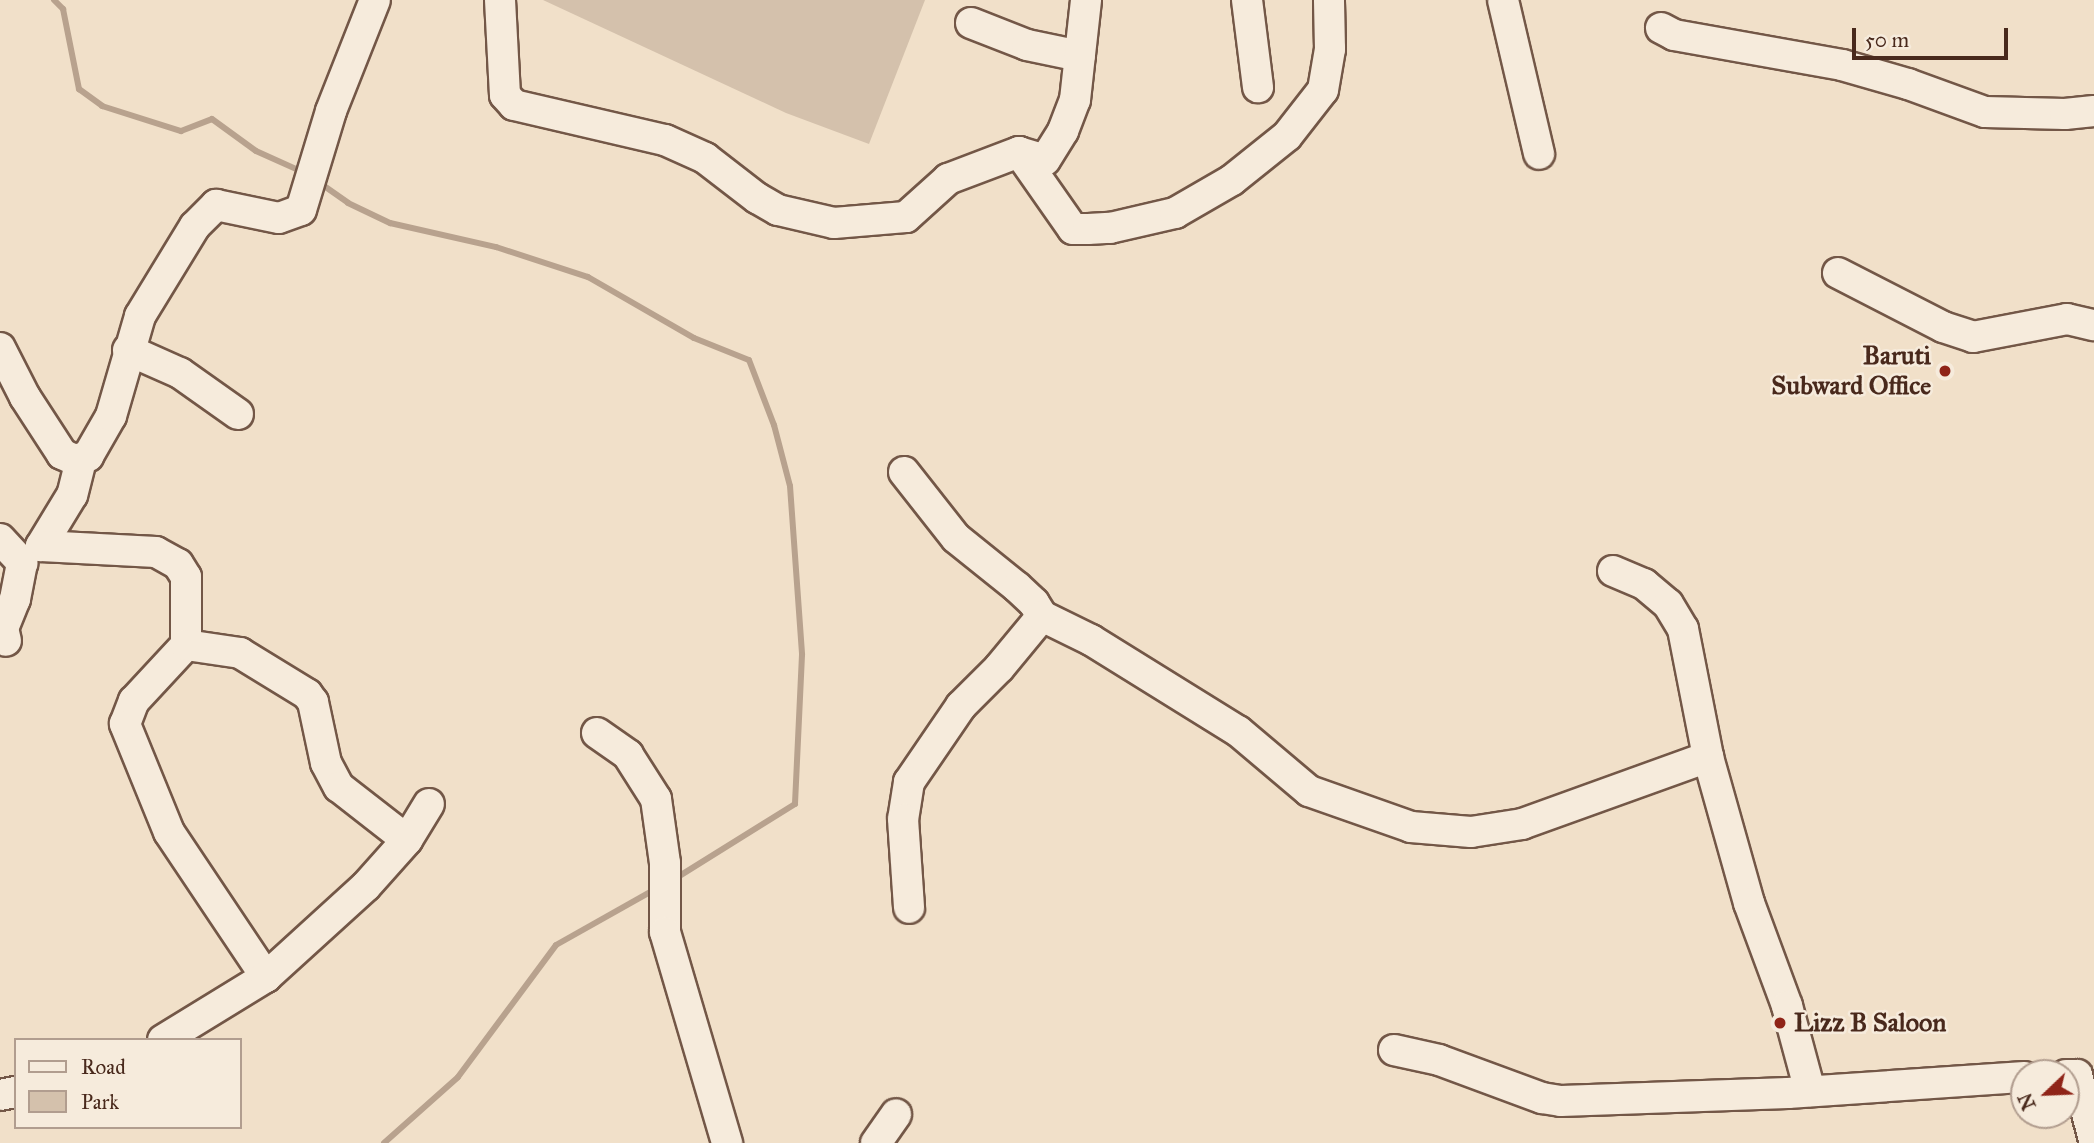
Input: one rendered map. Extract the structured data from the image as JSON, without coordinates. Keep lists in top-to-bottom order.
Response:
{
  "places": ["Baruti Subward Office", "Lizz B Saloon"],
  "legend": ["Road", "Park"],
  "scale_bar": "50 m",
  "north": "bottom left"
}
